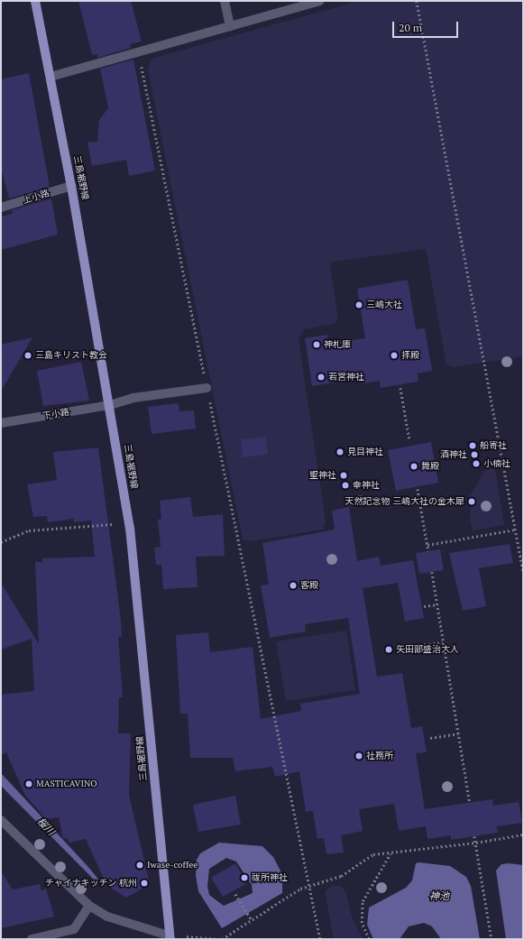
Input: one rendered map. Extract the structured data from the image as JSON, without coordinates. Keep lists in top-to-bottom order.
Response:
{
  "streets": {
    "main road": ["三島裾野線"],
    "street": ["上小路", "下小路"]
  },
  "crossings": [
    ["三島裾野線", "上小路"],
    ["三島裾野線", "下小路"]
  ],
  "water": ["桜川", "神池"],
  "places": [
    "三嶋大社",
    "神札庫",
    "三島キリスト教会",
    "拝殿",
    "若宮神社",
    "船寄社",
    "見目神社",
    "酒神社",
    "小楠社",
    "舞殿",
    "聖神社",
    "幸神社",
    "天然記念物 三嶋大社の金木犀",
    "客殿",
    "矢田部盛治大人",
    "社務所",
    "MASTICAVINO",
    "Iwase-coffee",
    "祓所神社",
    "チャイナキッチン 杭州"
  ],
  "scale_bar": "20 m"
}
